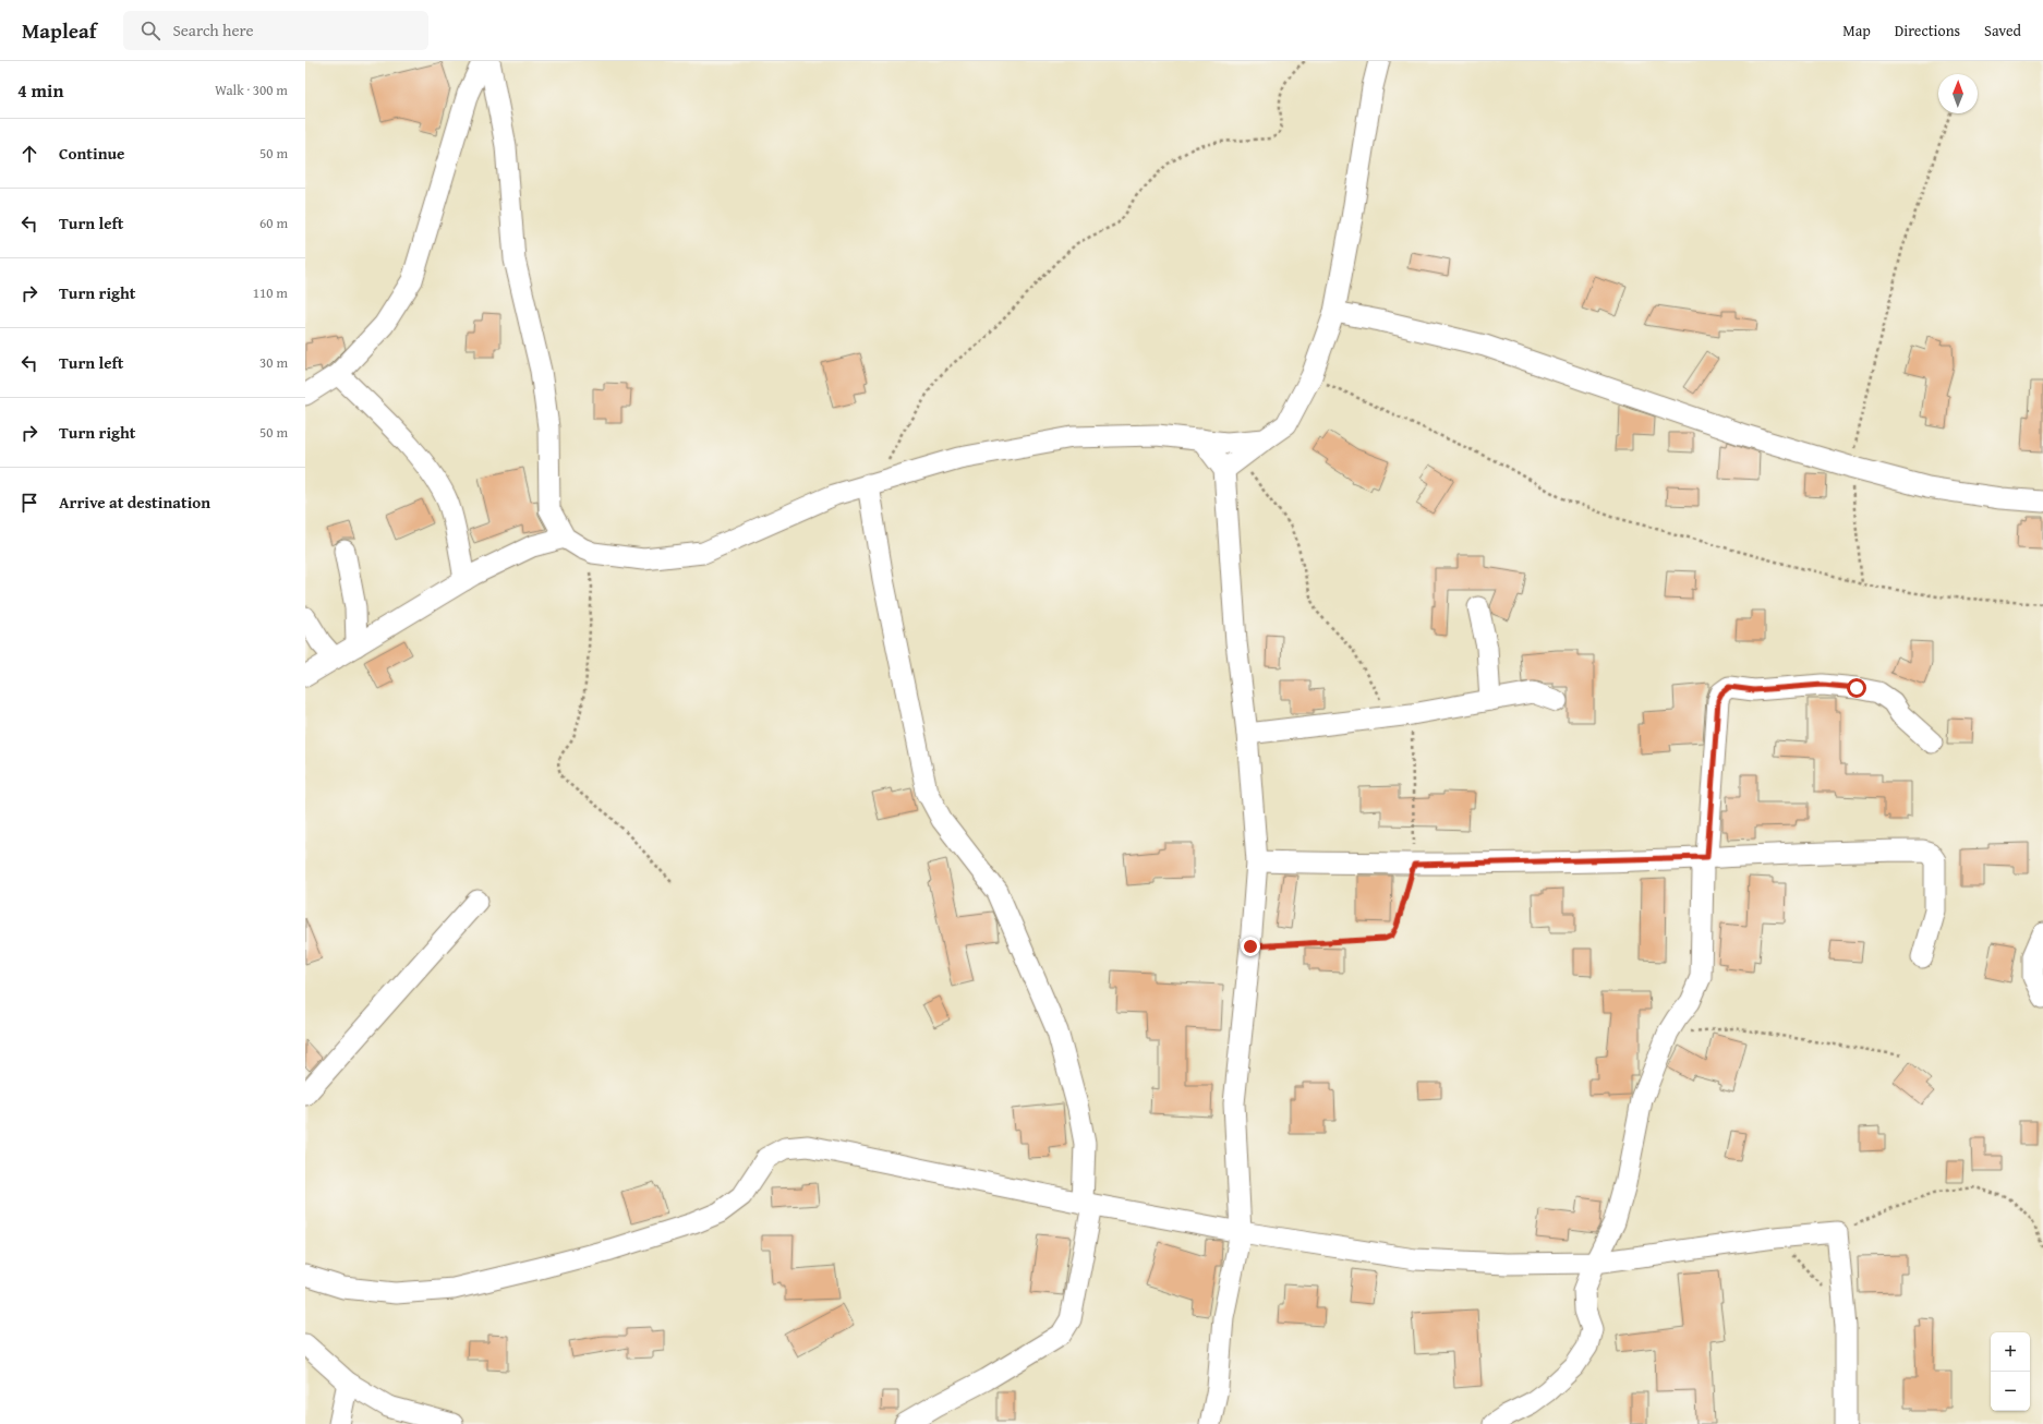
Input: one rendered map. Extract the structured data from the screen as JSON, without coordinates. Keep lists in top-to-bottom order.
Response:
{
  "north": "top",
  "page": {
    "header": "Mapleaf",
    "search": "Search here",
    "nav": ["Map", "Directions", "Saved"],
    "heading": ["4 min", "Walk · 300 m"],
    "list": [
      ["Continue", "50 m"],
      ["Turn left", "60 m"],
      ["Turn right", "110 m"],
      ["Turn left", "30 m"],
      ["Turn right", "50 m"],
      "Arrive at destination"
    ],
    "map_buttons": ["+", "−"]
  }
}
